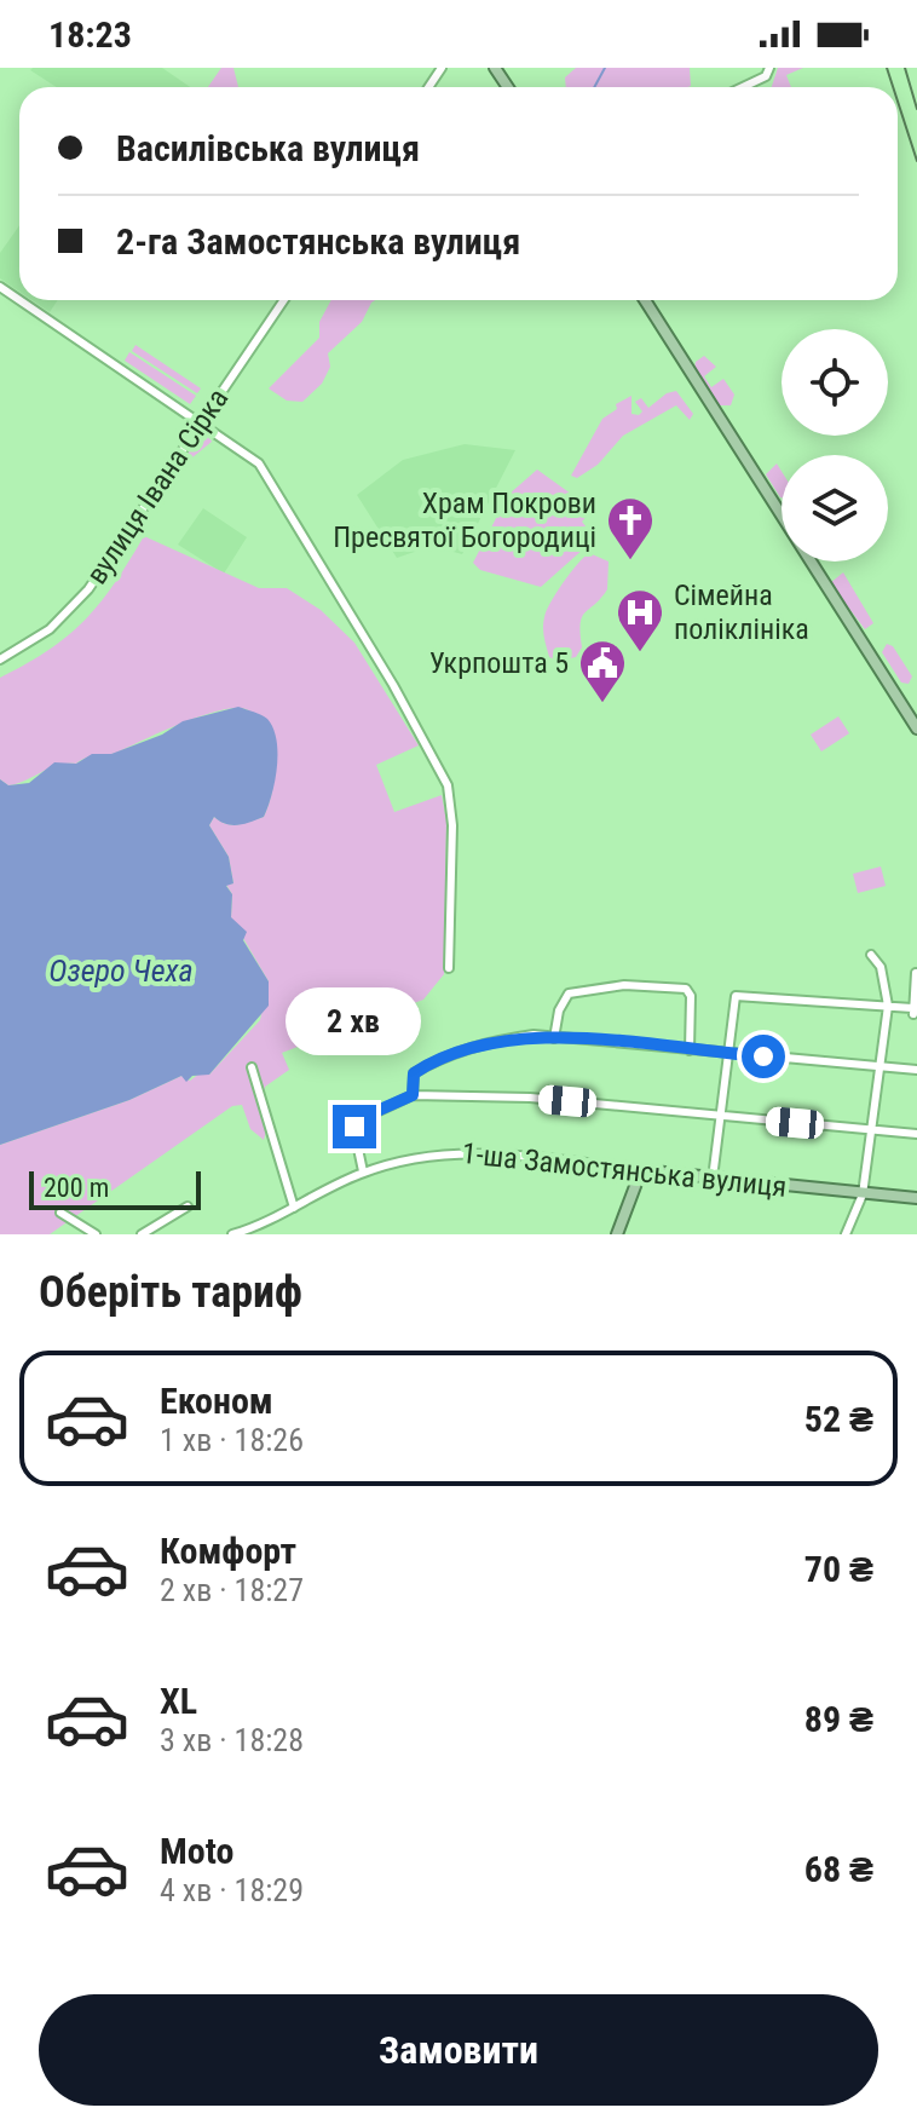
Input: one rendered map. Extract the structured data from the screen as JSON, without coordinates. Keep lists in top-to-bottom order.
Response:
{
  "streets": {
    "main road": ["1-ша Замостянська вулиця"],
    "street": ["вулиця Івана Сірка"]
  },
  "water": ["Озеро Чеха"],
  "places": {
    "church": ["Храм Покрови Пресвятої Богородиці"],
    "hospital": ["Сімейна поліклініка"],
    "public building": ["Укрпошта 5"]
  },
  "scale_bar": "200 m",
  "page": {
    "status": "18:23",
    "banner": ["Василівська вулиця", "2-га Замостянська вулиця"],
    "bubble": "2 хв",
    "scale": "200 m",
    "heading": "Оберіть тариф",
    "list": [
      {
        "name": "Економ",
        "note": "1 хв · 18:26",
        "value": "52 ₴"
      },
      {
        "name": "Комфорт",
        "note": "2 хв · 18:27",
        "value": "70 ₴"
      },
      {
        "name": "XL",
        "note": "3 хв · 18:28",
        "value": "89 ₴"
      },
      {
        "name": "Moto",
        "note": "4 хв · 18:29",
        "value": "68 ₴"
      }
    ],
    "buttons": "Замовити"
  }
}
